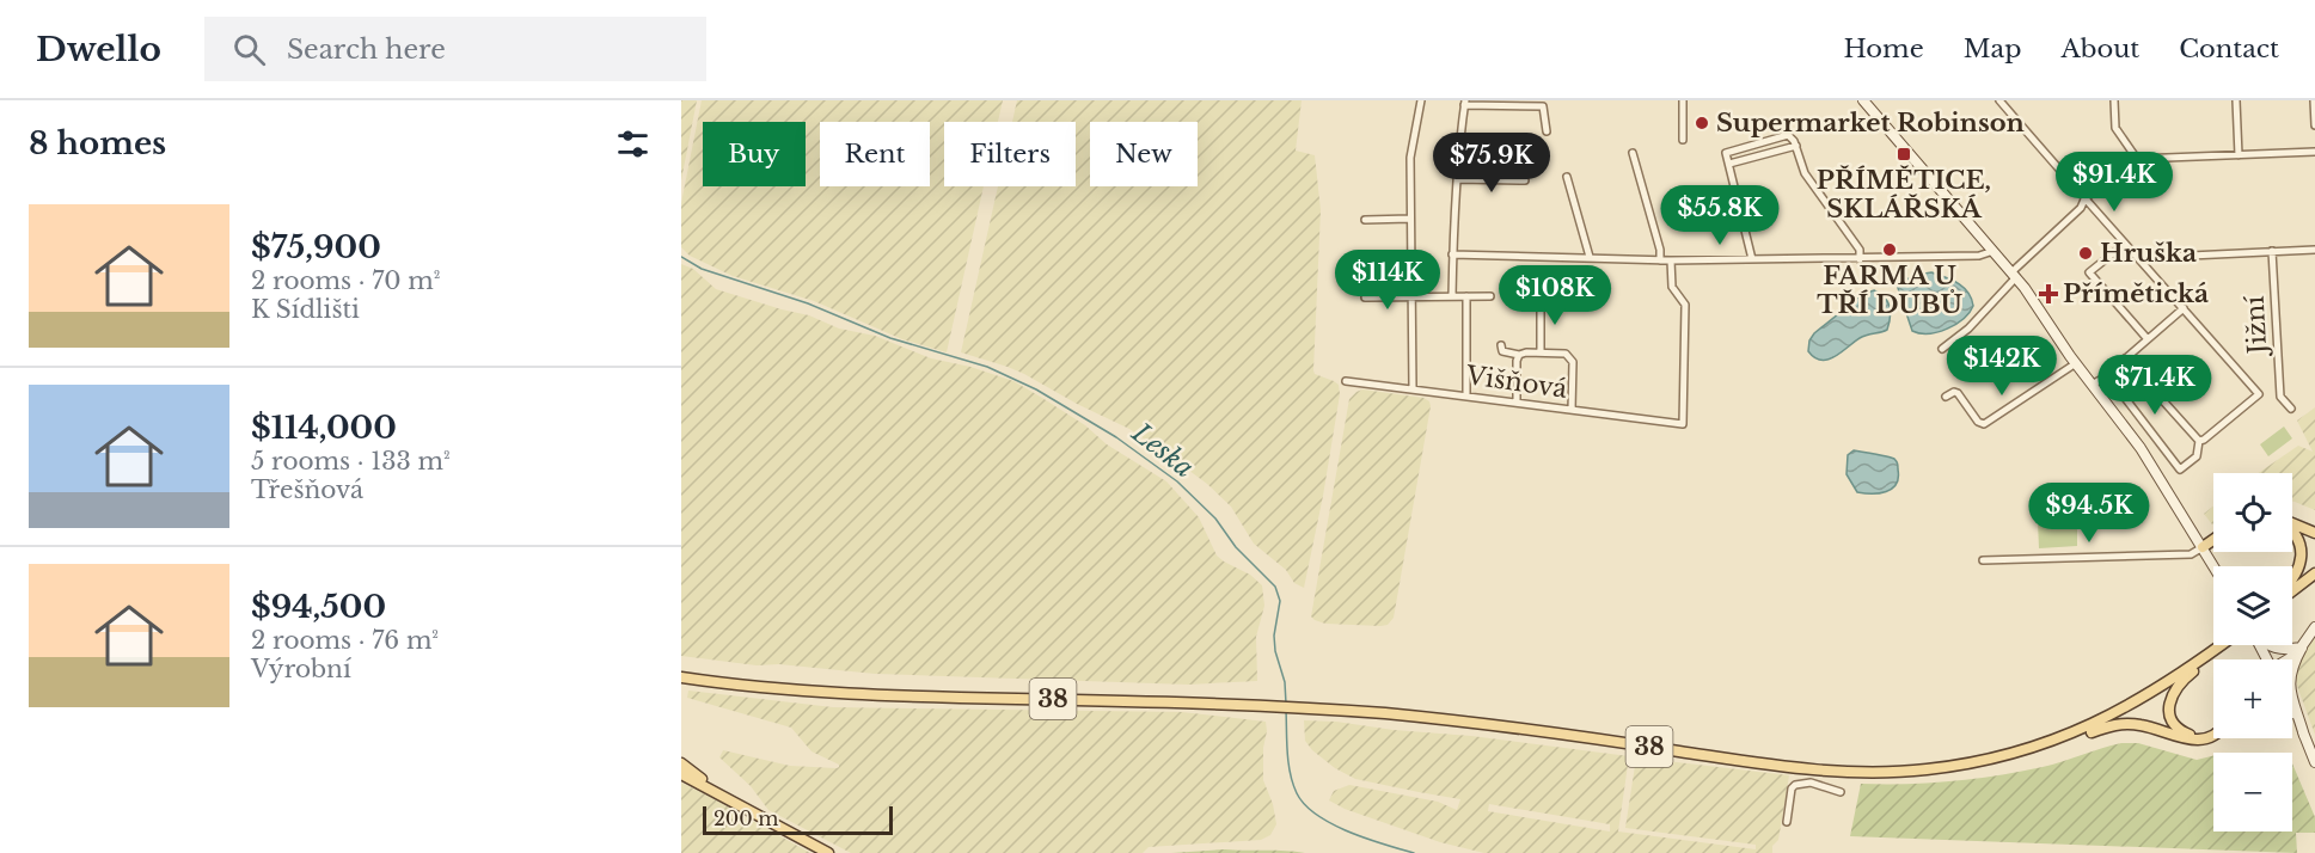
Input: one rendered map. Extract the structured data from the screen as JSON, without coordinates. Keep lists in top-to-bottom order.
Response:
{
  "streets": {
    "main road": ["38"],
    "street": ["Jižní", "Višňová"]
  },
  "water": ["Leska"],
  "places": {
    "other": ["Supermarket Robinson", "FARMA U TŘÍ DUBŮ", "Hruška"],
    "transit": ["PŘÍMĚTICE, SKLÁŘSKÁ"],
    "health": ["Přímětická"]
  },
  "scale_bar": "200 m",
  "page": {
    "header": "Dwello",
    "search": "Search here",
    "nav": [
      "Home",
      "Map",
      "About",
      "Contact"
    ],
    "heading": "8 homes",
    "chip": [
      "Buy",
      "Rent",
      "Filters",
      "New"
    ],
    "price": [
      "$75.9K",
      "$91.4K",
      "$55.8K",
      "$114K",
      "$108K",
      "$142K",
      "$71.4K",
      "$94.5K"
    ],
    "list": [
      {
        "name": "$75,900",
        "note": "2 rooms · 70 m² · K Sídlišti"
      },
      {
        "name": "$114,000",
        "note": "5 rooms · 133 m² · Třešňová"
      },
      {
        "name": "$94,500",
        "note": "2 rooms · 76 m² · Výrobní"
      }
    ],
    "map_buttons": ["+", "−"],
    "scale": "200 m"
  }
}
